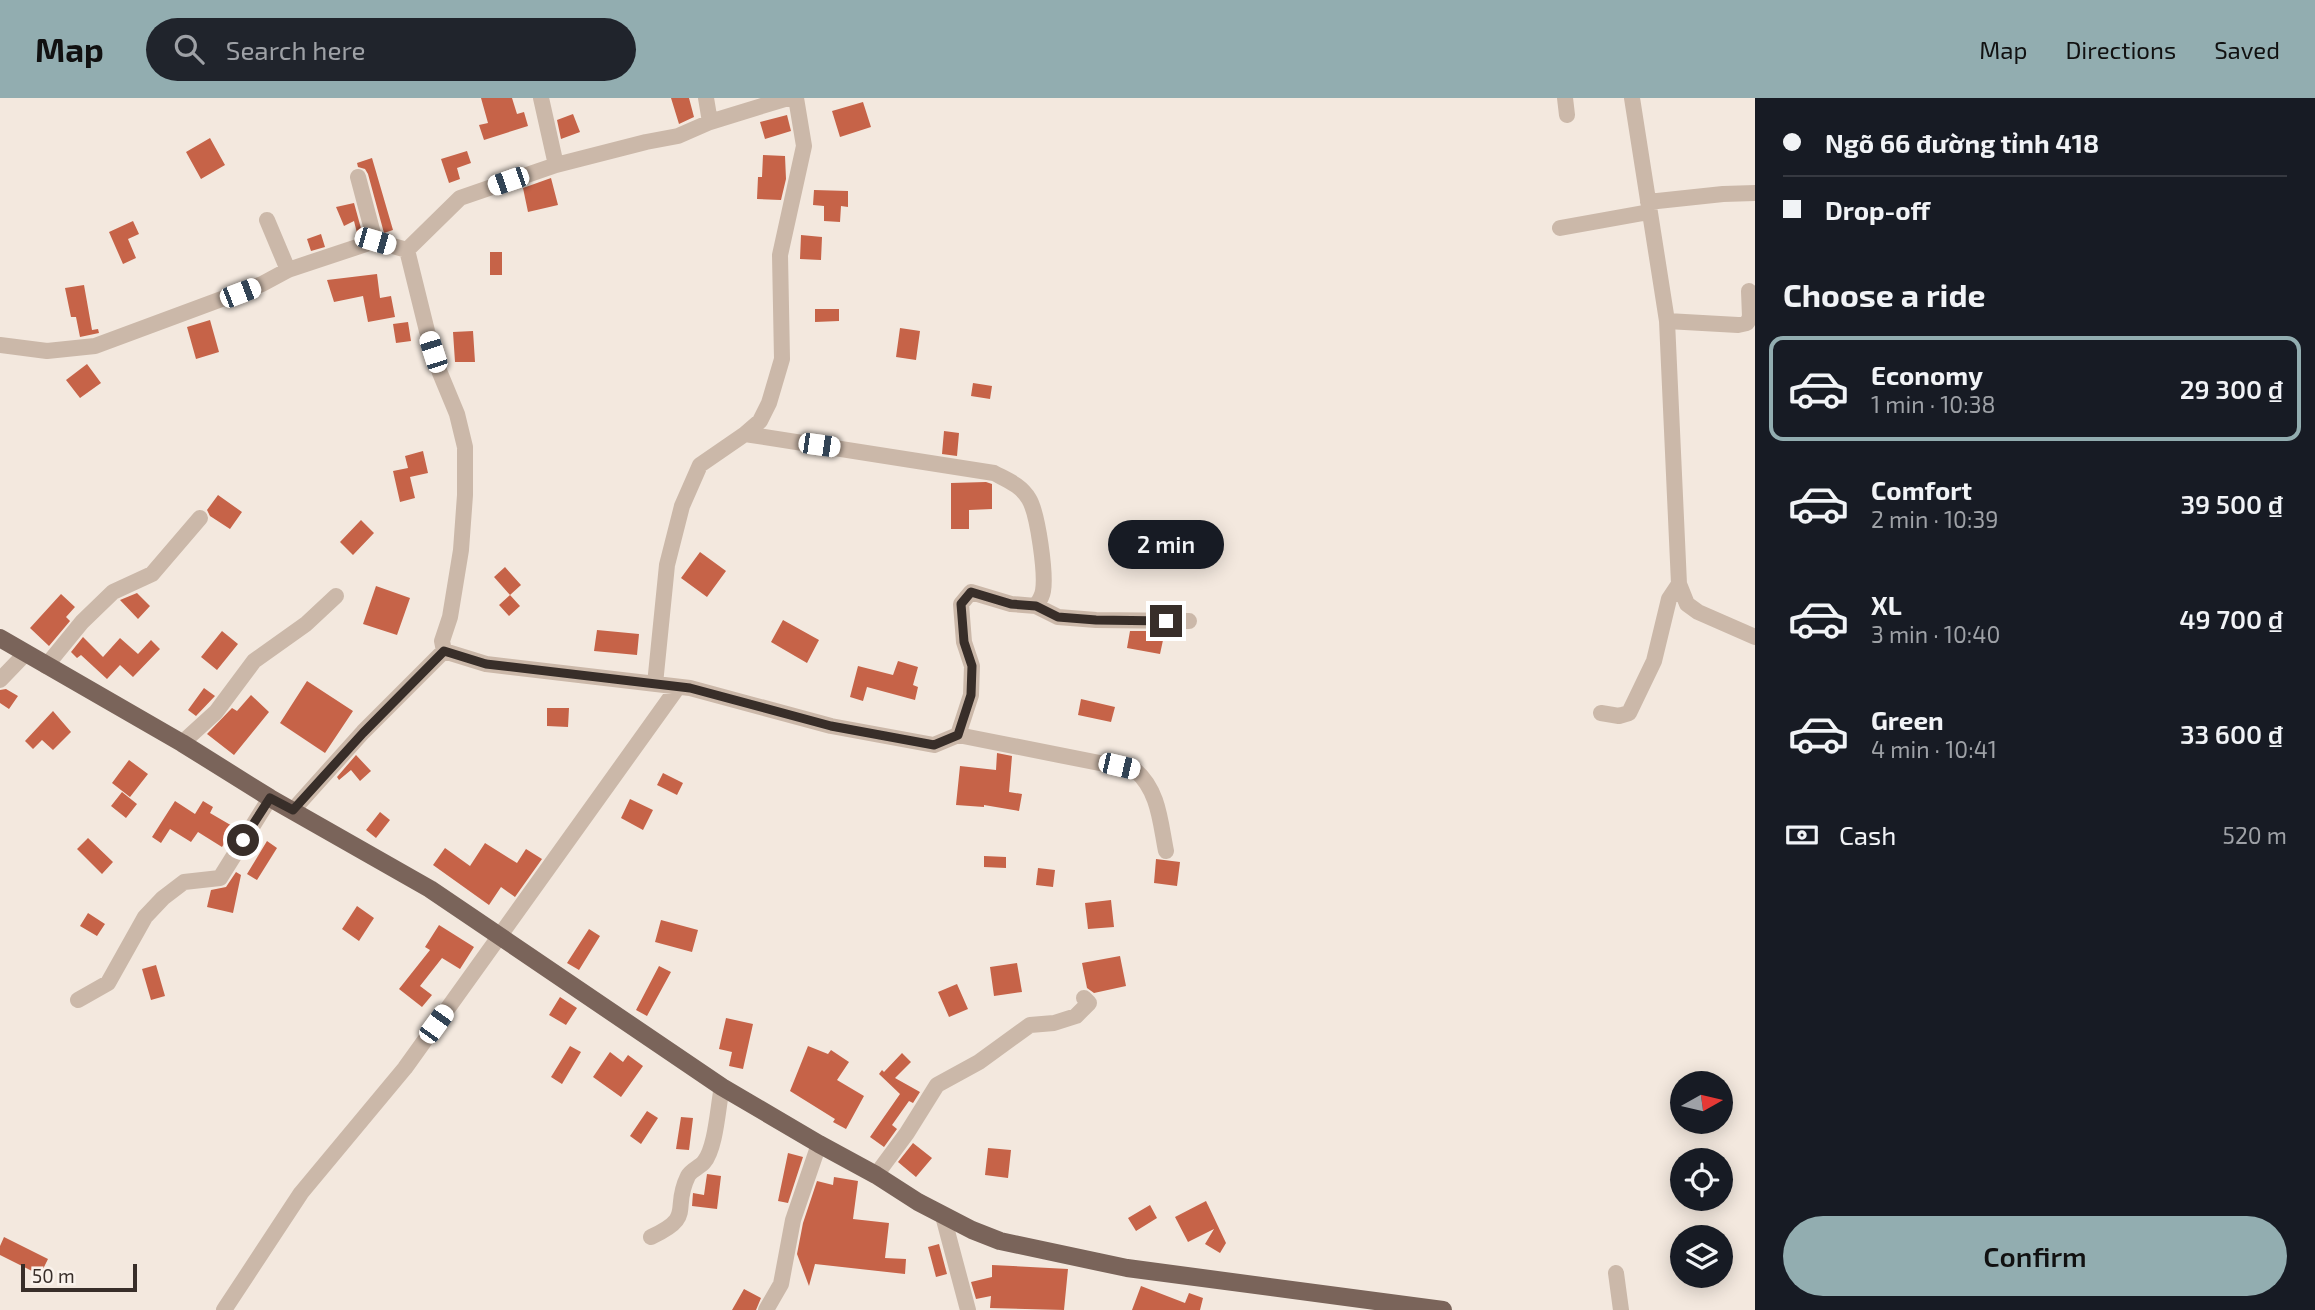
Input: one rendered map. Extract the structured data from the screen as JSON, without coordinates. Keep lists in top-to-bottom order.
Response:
{
  "scale_bar": "50 m",
  "north": "right",
  "page": {
    "header": "Map",
    "search": "Search here",
    "nav": ["Map", "Directions", "Saved"],
    "banner": ["Ngõ 66 đường tỉnh 418", "Drop-off"],
    "heading": "Choose a ride",
    "list": [
      {
        "name": "Economy",
        "note": "1 min · 10:38",
        "value": "29 300 ₫"
      },
      {
        "name": "Comfort",
        "note": "2 min · 10:39",
        "value": "39 500 ₫"
      },
      {
        "name": "XL",
        "note": "3 min · 10:40",
        "value": "49 700 ₫"
      },
      {
        "name": "Green",
        "note": "4 min · 10:41",
        "value": "33 600 ₫"
      }
    ],
    "bubble": "2 min",
    "pay": ["Cash", "520 m"],
    "buttons": "Confirm",
    "scale": "50 m"
  }
}
